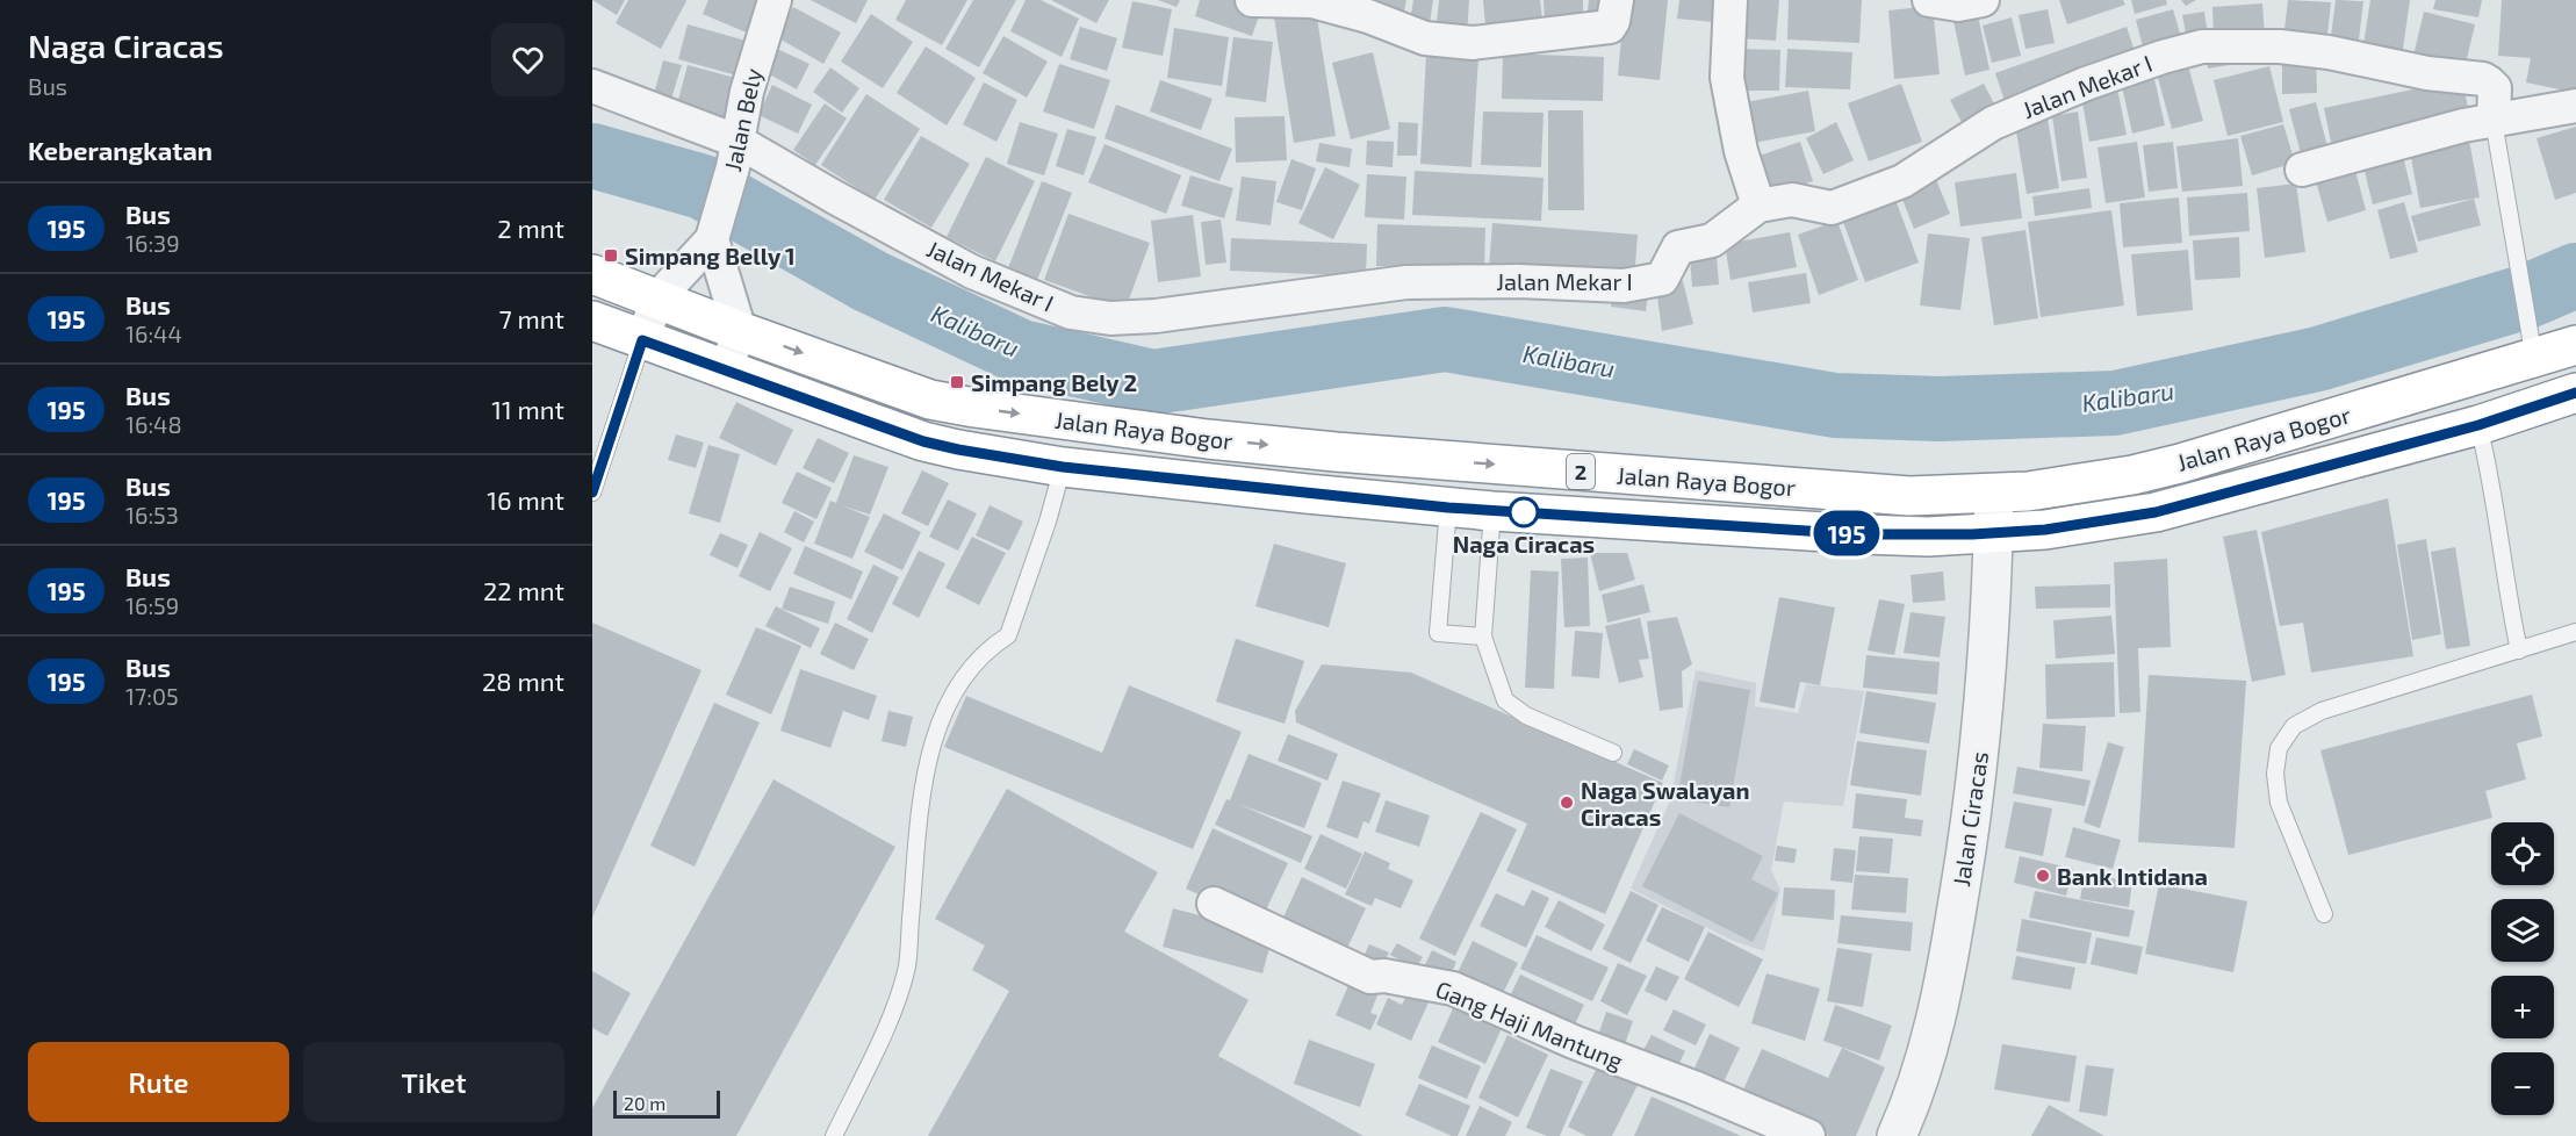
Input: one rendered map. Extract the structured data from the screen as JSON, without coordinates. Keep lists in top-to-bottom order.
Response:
{
  "streets": {
    "highway": ["Jalan Raya Bogor", "2"],
    "street": [
      "Jalan Mekar I",
      "Jalan Bely",
      "Jalan Ciracas",
      "Gang Haji Mantung"
    ]
  },
  "crossings": [
    ["Jalan Mekar I", "Jalan Bely"],
    ["Jalan Bely", "Jalan Raya Bogor"],
    ["Jalan Raya Bogor", "Jalan Ciracas"]
  ],
  "water": ["Kalibaru"],
  "places": {
    "transit": ["Simpang Belly 1", "Simpang Bely 2"],
    "other": ["Naga Ciracas", "Naga Swalayan Ciracas", "Bank Intidana"]
  },
  "lines": ["bus line 195"],
  "scale_bar": "20 m",
  "page": {
    "heading": [
      ["Naga Ciracas", "Bus"],
      "Keberangkatan"
    ],
    "on_map": "195",
    "list": [
      {
        "mark": "195",
        "name": "Bus",
        "note": "16:39",
        "value": "2 mnt"
      },
      {
        "mark": "195",
        "name": "Bus",
        "note": "16:44",
        "value": "7 mnt"
      },
      {
        "mark": "195",
        "name": "Bus",
        "note": "16:48",
        "value": "11 mnt"
      },
      {
        "mark": "195",
        "name": "Bus",
        "note": "16:53",
        "value": "16 mnt"
      },
      {
        "mark": "195",
        "name": "Bus",
        "note": "16:59",
        "value": "22 mnt"
      },
      {
        "mark": "195",
        "name": "Bus",
        "note": "17:05",
        "value": "28 mnt"
      }
    ],
    "map_buttons": ["+", "−"],
    "buttons": ["Rute", "Tiket"],
    "scale": "20 m"
  }
}
